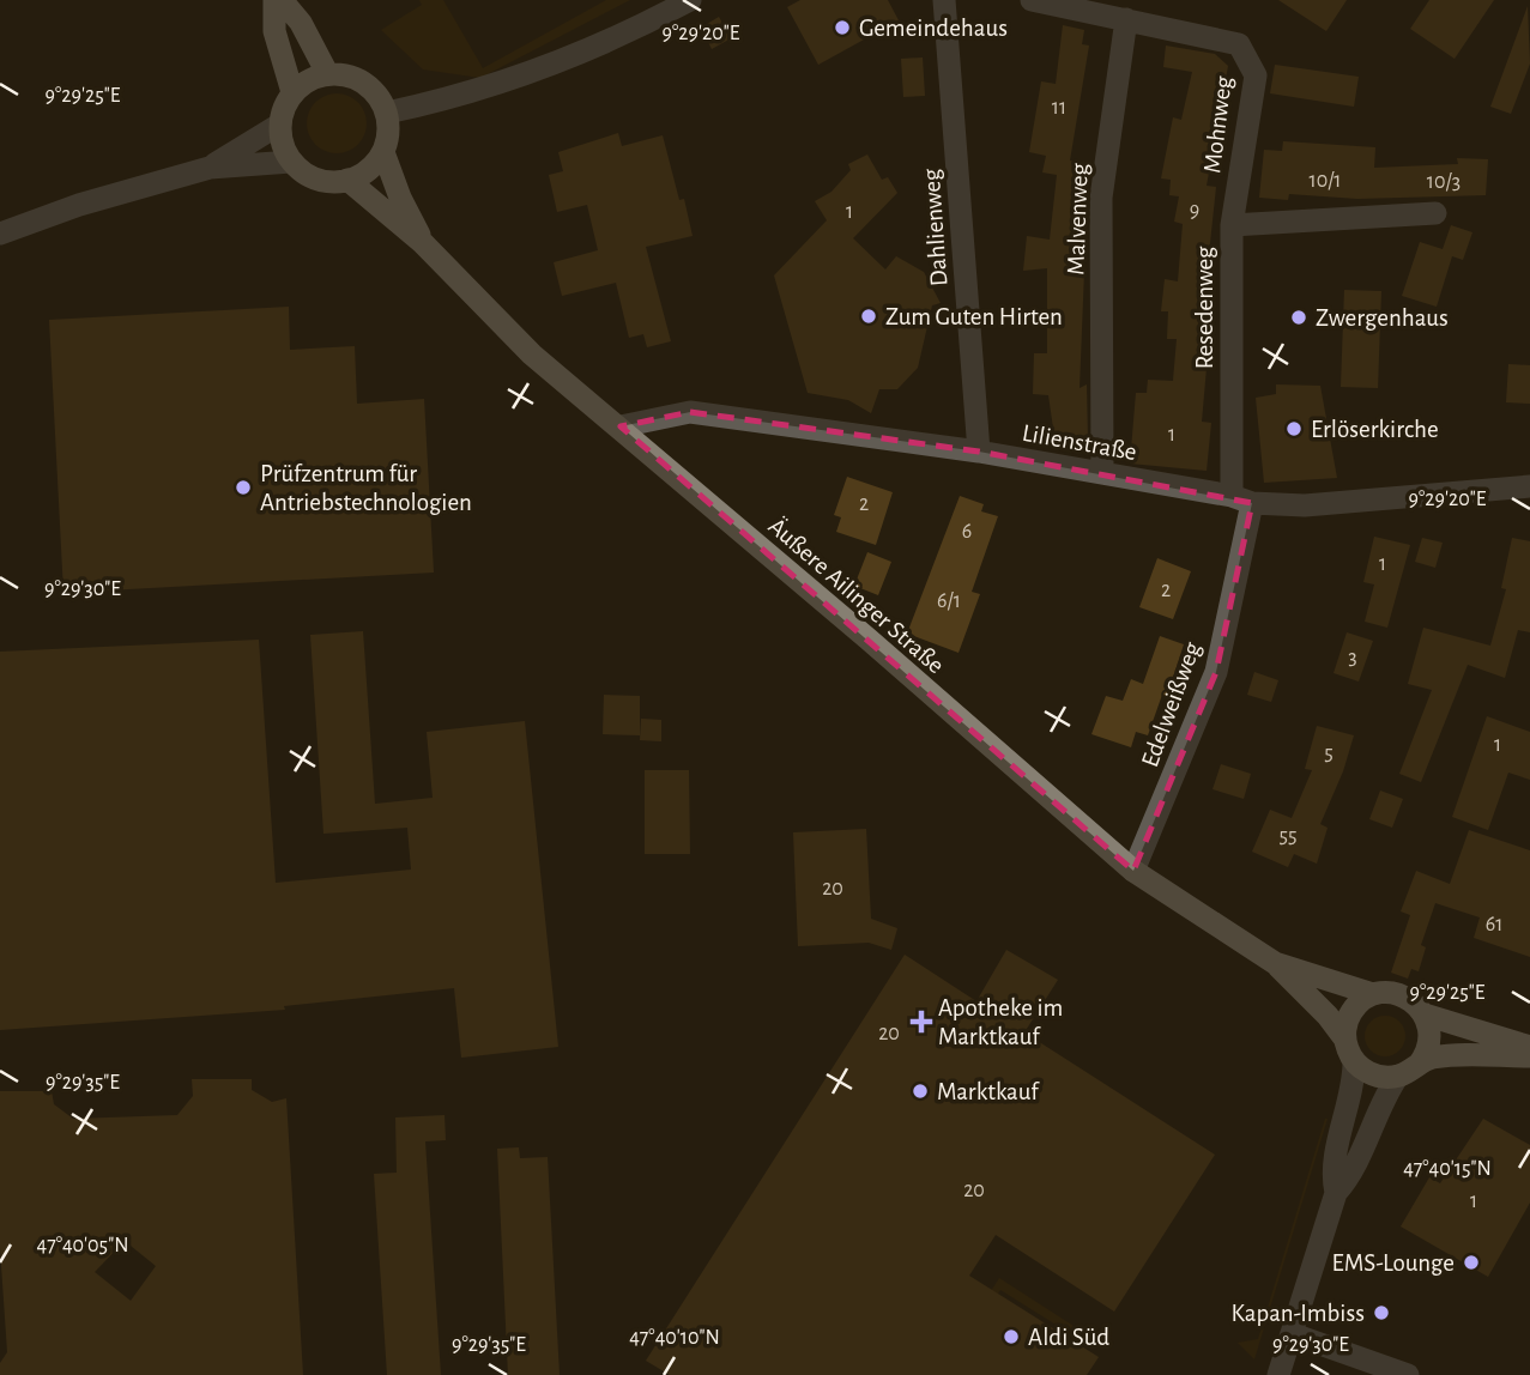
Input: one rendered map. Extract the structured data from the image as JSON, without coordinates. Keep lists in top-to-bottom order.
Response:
{
  "streets": {
    "main road": ["Äußere Ailinger Straße"],
    "street": [
      "Mohnweg",
      "Malvenweg",
      "Dahlienweg",
      "Resedenweg",
      "Lilienstraße",
      "Edelweißweg"
    ]
  },
  "crossings": [
    ["Mohnweg", "Malvenweg"],
    ["Mohnweg", "Resedenweg"],
    ["Malvenweg", "Lilienstraße"],
    ["Dahlienweg", "Lilienstraße"],
    ["Resedenweg", "Lilienstraße"],
    ["Resedenweg", "Edelweißweg"],
    ["Lilienstraße", "Äußere Ailinger Straße"],
    ["Lilienstraße", "Edelweißweg"],
    ["Äußere Ailinger Straße", "Edelweißweg"]
  ],
  "places": {
    "other": [
      "Gemeindehaus",
      "Zum Guten Hirten",
      "Zwergenhaus",
      "Erlöserkirche",
      "Prüfzentrum für Antriebstechnologien",
      "Marktkauf",
      "EMS-Lounge",
      "Kapan-Imbiss",
      "Aldi Süd"
    ],
    "health": ["Apotheke im Marktkauf"]
  },
  "house_numbers": [
    "11",
    "10/1",
    "10/3",
    "9",
    "1",
    "1",
    "2",
    "6",
    "1",
    "2",
    "6/1",
    "3",
    "1",
    "5",
    "55",
    "20",
    "61",
    "20",
    "20",
    "1"
  ],
  "coordinates": [
    "9°29'20\"E",
    "9°29'25\"E",
    "9°29'30\"E",
    "9°29'35\"E",
    "47°40'15\"N",
    "47°40'05\"N",
    "47°40'10\"N"
  ]
}
